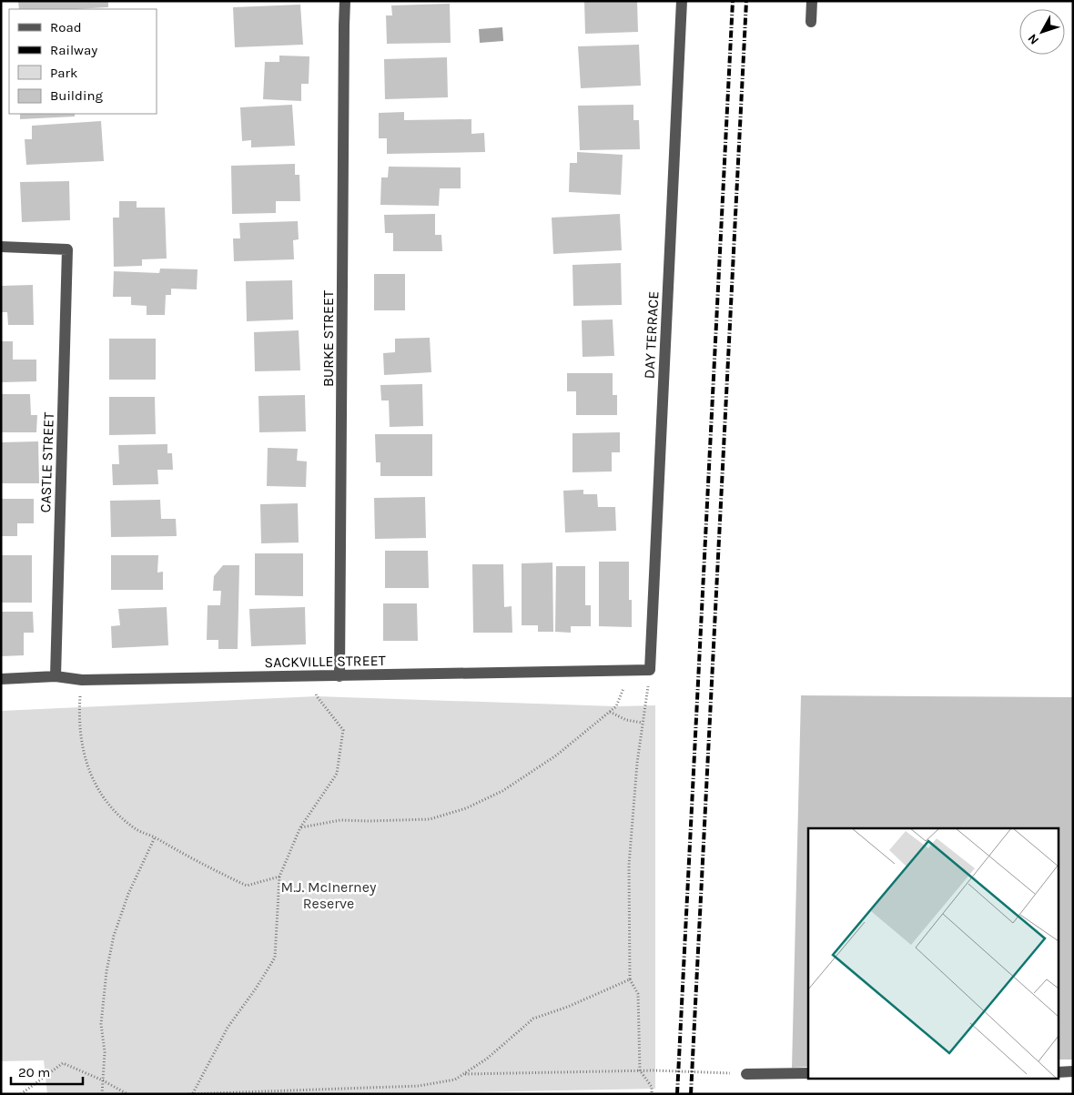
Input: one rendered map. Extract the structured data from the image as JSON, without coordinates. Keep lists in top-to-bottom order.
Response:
{
  "streets": {
    "street": [
      "DAY TERRACE",
      "BURKE STREET",
      "CASTLE STREET",
      "SACKVILLE STREET"
    ]
  },
  "crossings": [
    ["DAY TERRACE", "SACKVILLE STREET"],
    ["BURKE STREET", "SACKVILLE STREET"],
    ["CASTLE STREET", "SACKVILLE STREET"]
  ],
  "parks": ["M.J. McInerney Reserve"],
  "legend": [
    "Road",
    "Railway",
    "Park",
    "Building"
  ],
  "scale_bar": "20 m",
  "north": "bottom left"
}
